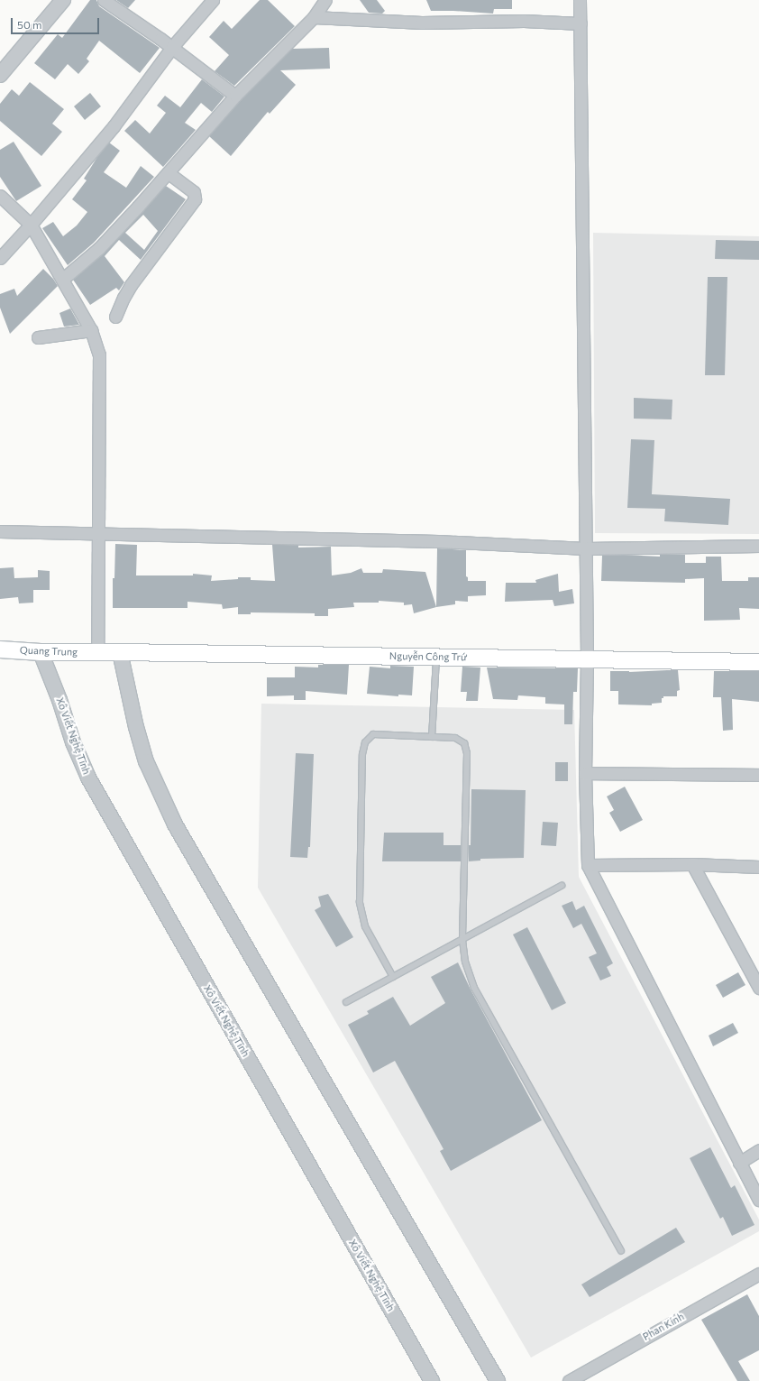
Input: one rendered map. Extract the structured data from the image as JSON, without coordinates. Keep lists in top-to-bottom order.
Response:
{
  "streets": {
    "main road": ["Quang Trung", "Nguyễn Công Trứ"],
    "street": ["Xô Viết Nghệ Tĩnh", "Phan Kính"]
  },
  "crossings": [
    ["Quang Trung", "Nguyễn Công Trứ"],
    ["Quang Trung", "Xô Viết Nghệ Tĩnh"]
  ],
  "scale_bar": "50 m"
}
